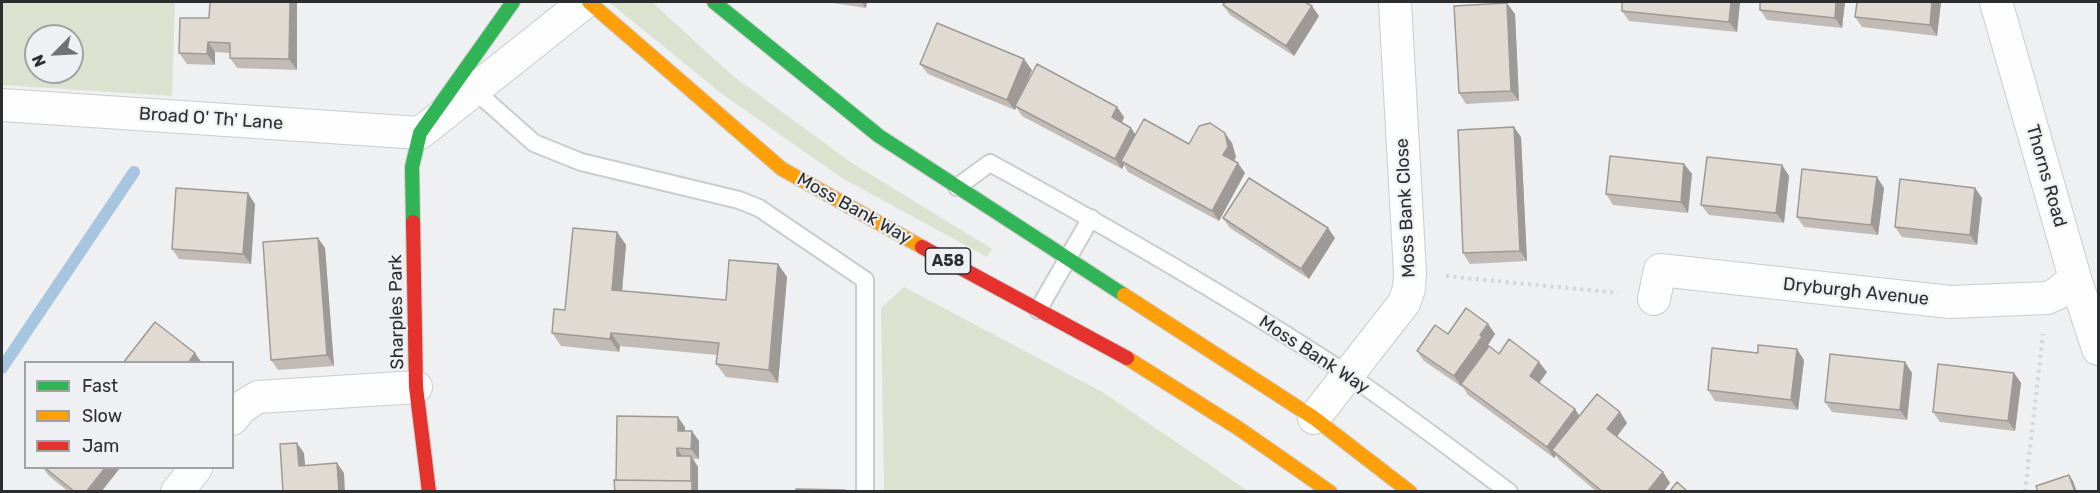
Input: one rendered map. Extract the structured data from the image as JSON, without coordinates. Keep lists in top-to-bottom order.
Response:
{
  "streets": {
    "main road": ["Moss Bank Way", "A58", "Sharples Park"],
    "street": [
      "Broad O' Th' Lane",
      "Thorns Road",
      "Moss Bank Close",
      "Dryburgh Avenue"
    ]
  },
  "crossings": [
    ["Broad O' Th' Lane", "Sharples Park"],
    ["Moss Bank Close", "Moss Bank Way"]
  ],
  "legend": ["Fast", "Slow", "Jam"],
  "north": "bottom left"
}
